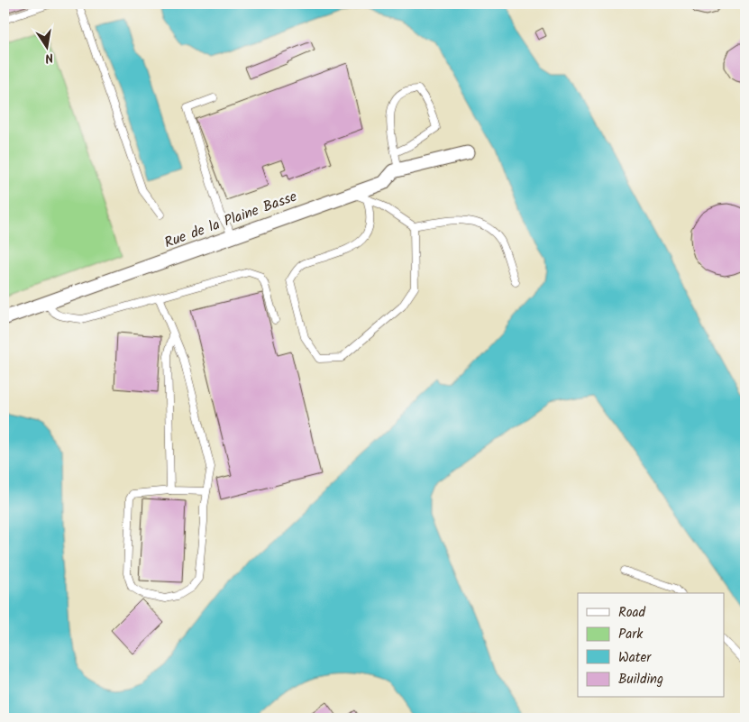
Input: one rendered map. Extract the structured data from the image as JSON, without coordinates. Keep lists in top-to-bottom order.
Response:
{
  "streets": {
    "street": ["Rue de la Plaine Basse"]
  },
  "legend": [
    "Road",
    "Park",
    "Water",
    "Building"
  ],
  "north": "bottom"
}
